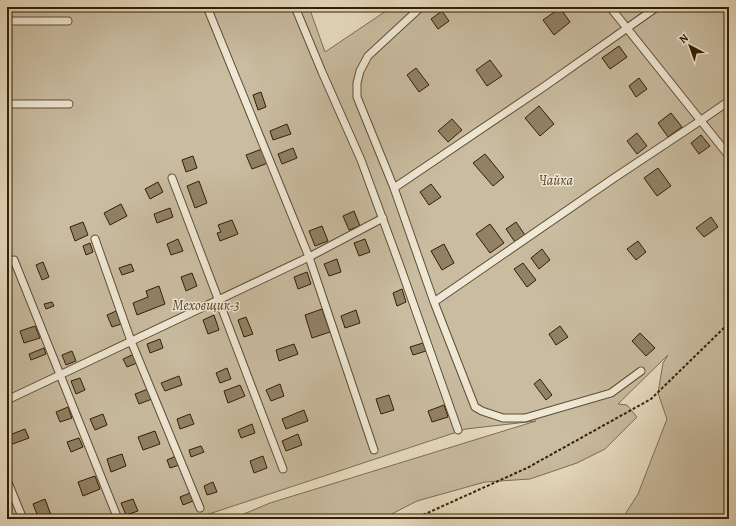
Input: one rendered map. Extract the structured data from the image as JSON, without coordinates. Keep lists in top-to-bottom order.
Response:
{
  "parks": ["Чайка", "Меховщик-3"],
  "north": "top left"
}
